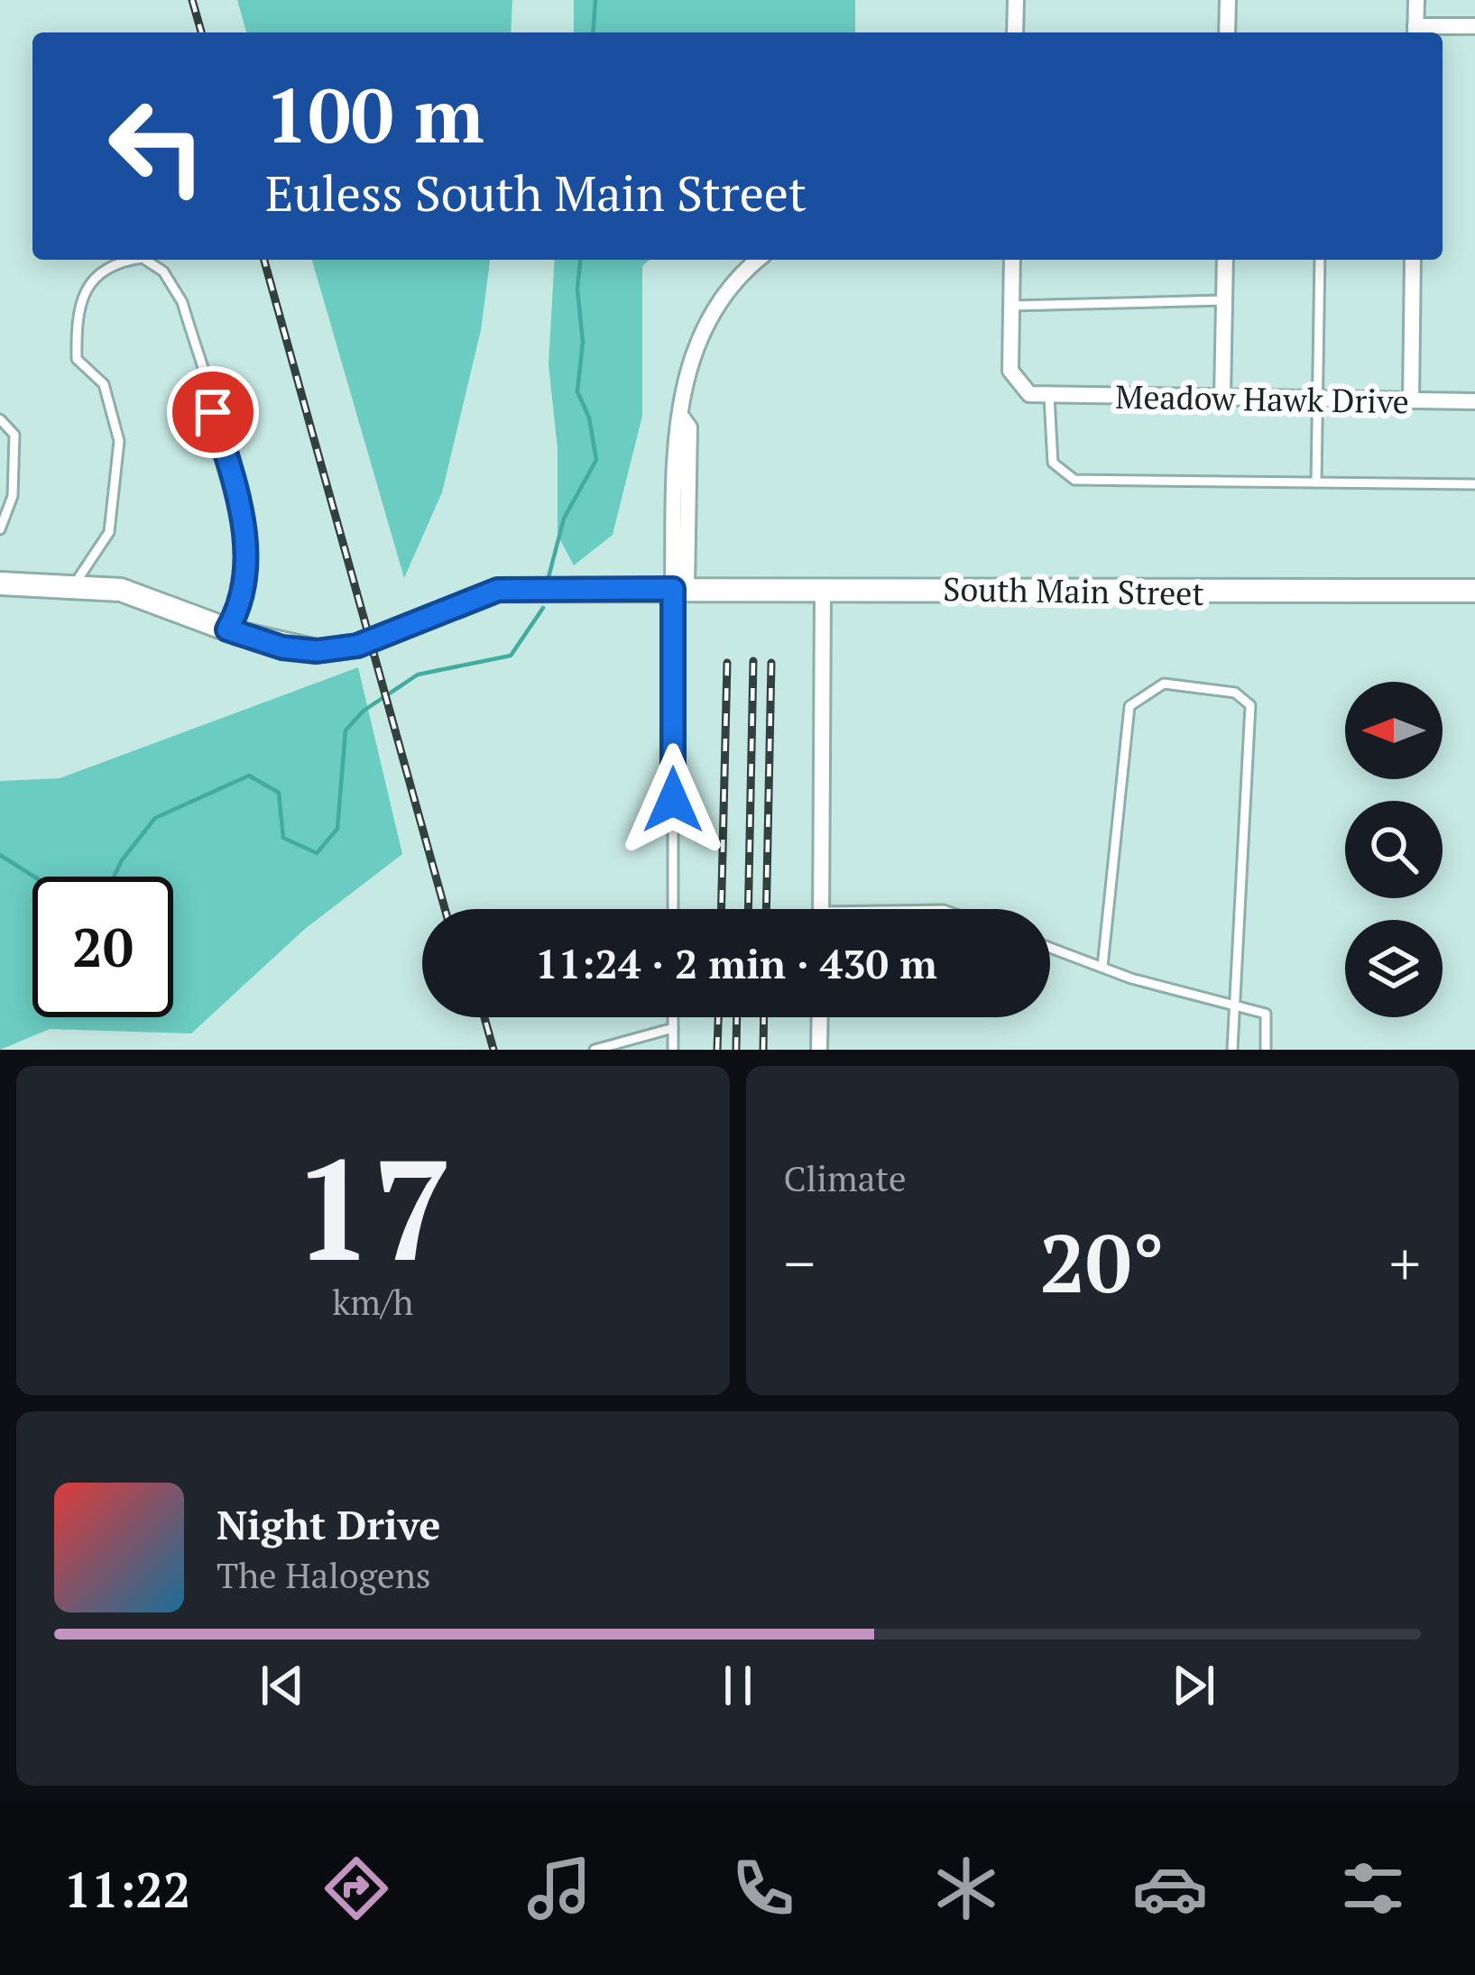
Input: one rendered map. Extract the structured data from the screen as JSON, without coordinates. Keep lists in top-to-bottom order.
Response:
{
  "streets": {
    "street": ["Meadow Hawk Drive", "South Main Street"]
  },
  "north": "left",
  "page": {
    "turn": ["100 m", "Euless South Main Street"],
    "limit": "20",
    "trip": "11:24 · 2 min · 430 m",
    "tile": [
      ["17", "km/h"],
      "Climate"
    ],
    "heat": ["−", "20°", "+"],
    "song": ["Night Drive", "The Halogens"],
    "tabs": "11:22"
  }
}
